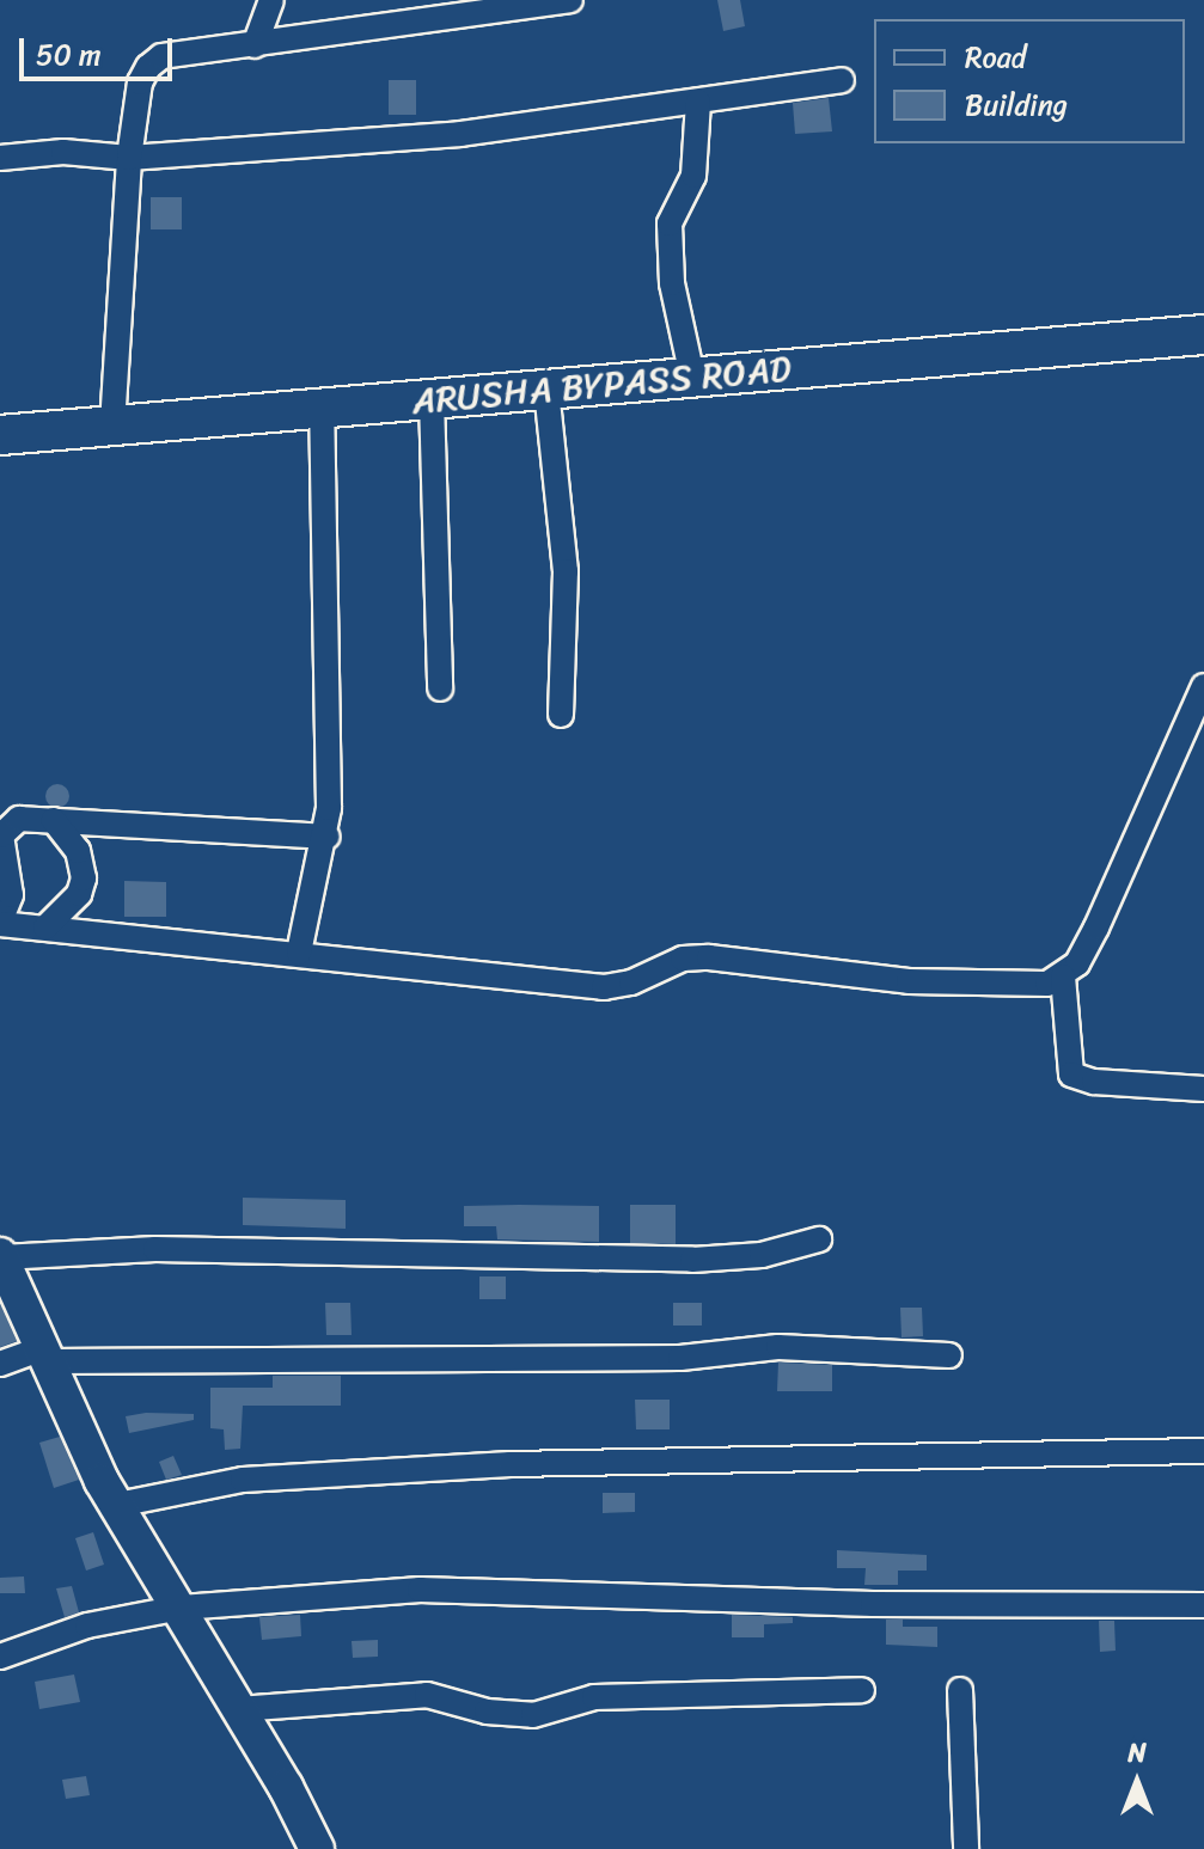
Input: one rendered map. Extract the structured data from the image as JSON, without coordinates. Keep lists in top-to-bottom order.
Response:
{
  "streets": {
    "main road": ["ARUSHA BYPASS ROAD"]
  },
  "legend": ["Road", "Building"],
  "scale_bar": "50 m",
  "north": "top"
}
